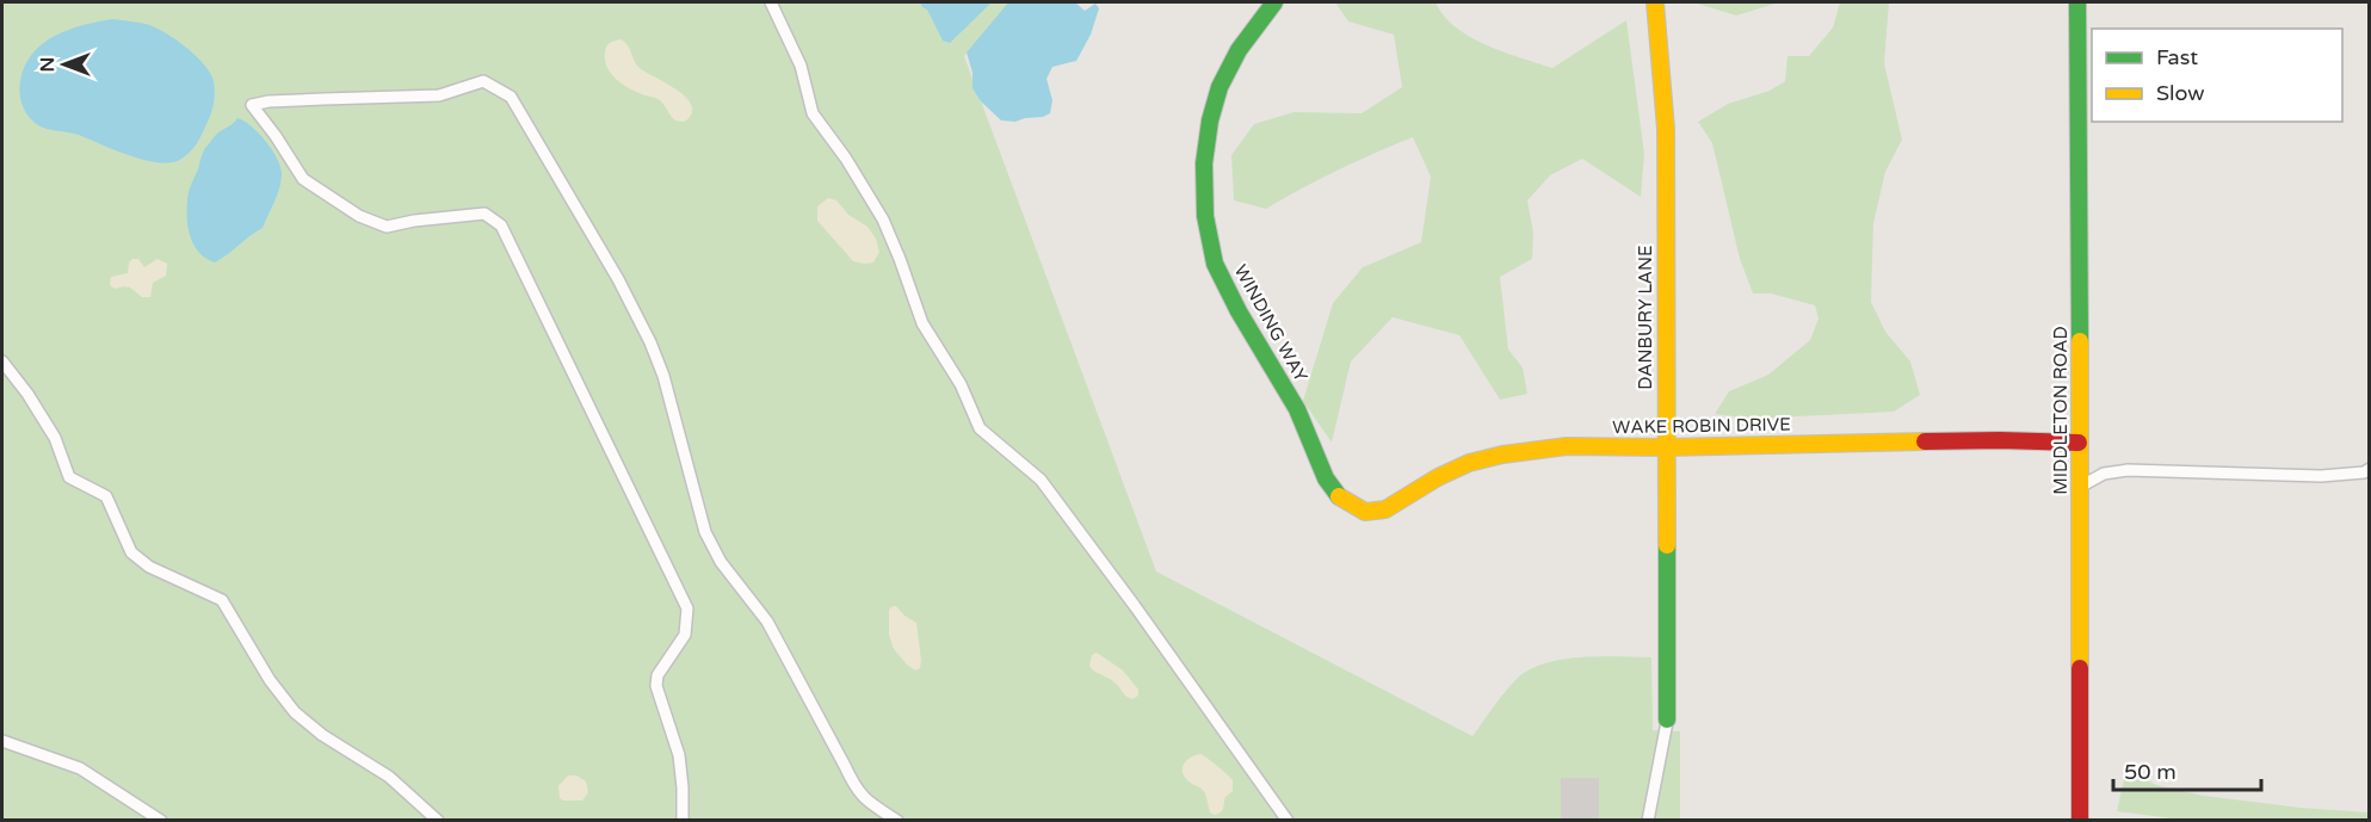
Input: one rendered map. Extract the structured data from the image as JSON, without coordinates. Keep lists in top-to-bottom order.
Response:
{
  "streets": {
    "street": [
      "DANBURY LANE",
      "WINDING WAY",
      "MIDDLETON ROAD",
      "WAKE ROBIN DRIVE"
    ]
  },
  "crossings": [
    ["DANBURY LANE", "WAKE ROBIN DRIVE"],
    ["WINDING WAY", "WAKE ROBIN DRIVE"],
    ["MIDDLETON ROAD", "WAKE ROBIN DRIVE"]
  ],
  "legend": ["Fast", "Slow"],
  "scale_bar": "50 m",
  "north": "left"
}
